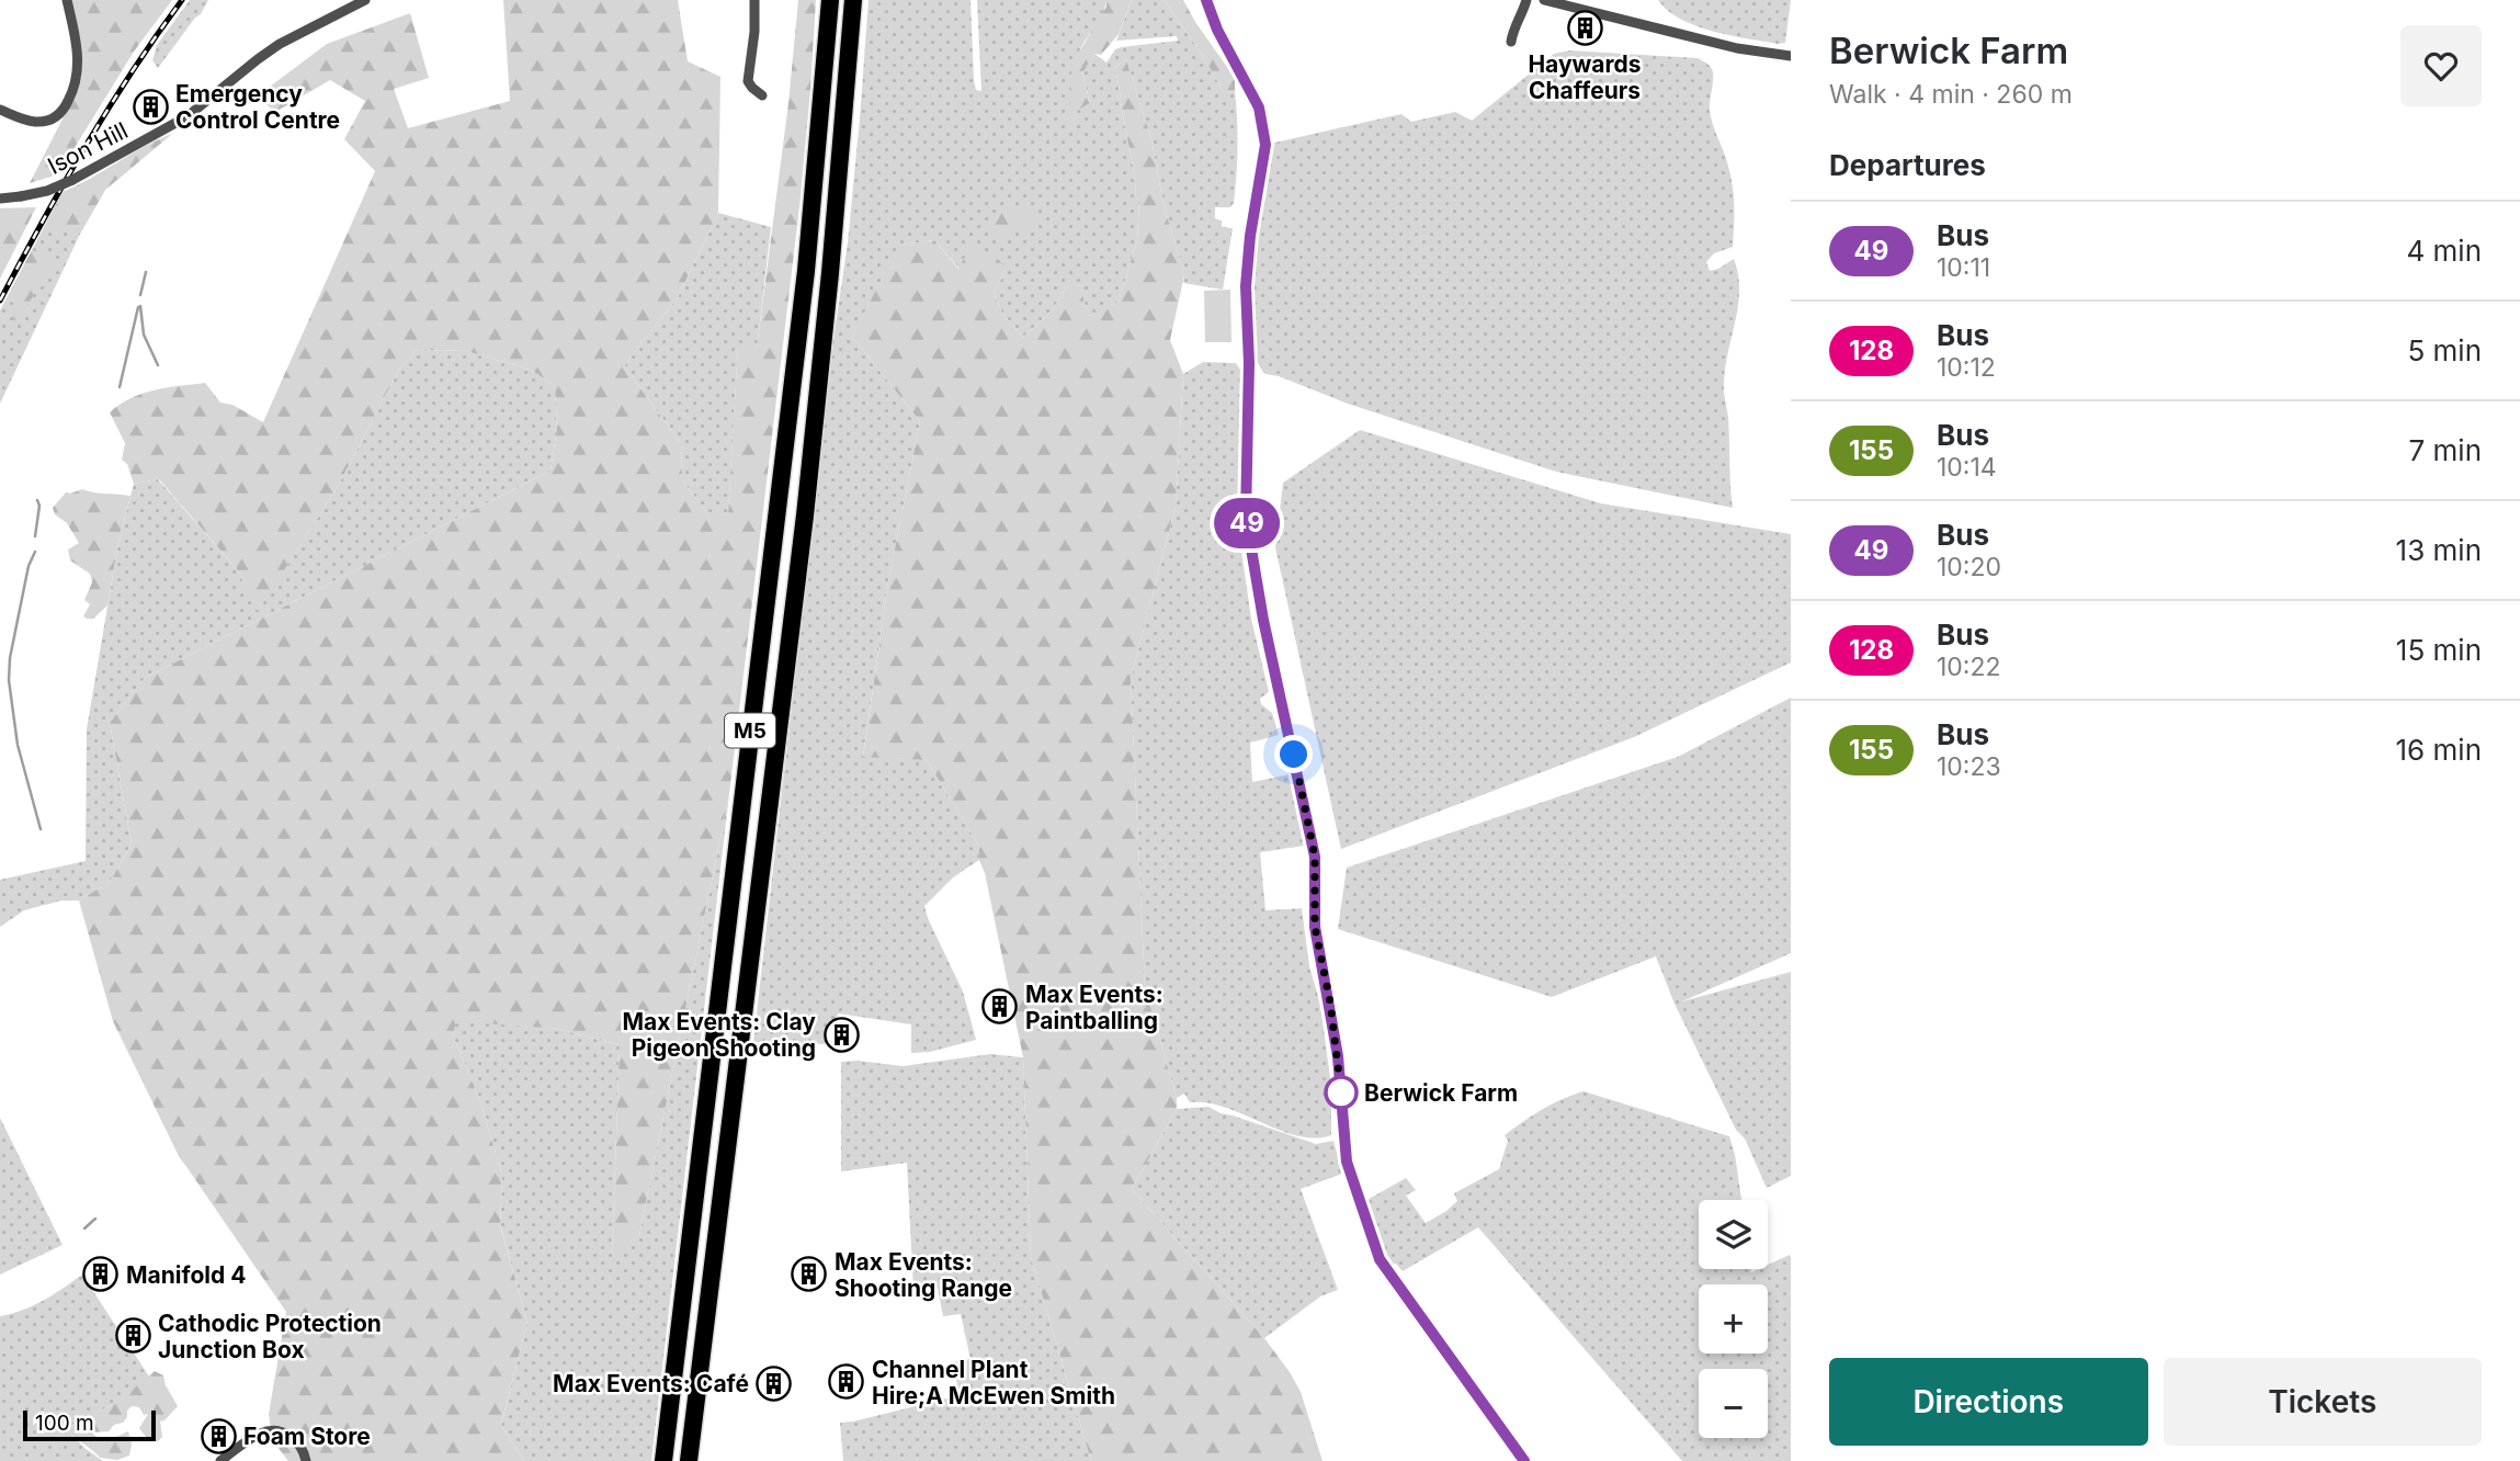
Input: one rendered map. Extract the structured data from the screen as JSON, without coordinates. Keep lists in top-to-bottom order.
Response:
{
  "streets": {
    "highway": ["M5"],
    "street": ["Ison Hill"]
  },
  "places": {
    "building": [
      "Haywards Chaffeurs",
      "Emergency Control Centre",
      "Max Events: Paintballing",
      "Max Events: Clay Pigeon Shooting",
      "Manifold 4",
      "Max Events: Shooting Range",
      "Cathodic Protection Junction Box",
      "Channel Plant Hire;A McEwen Smith",
      "Max Events: Café",
      "Foam Store"
    ],
    "other": ["Berwick Farm"]
  },
  "lines": ["bus line 49"],
  "scale_bar": "100 m",
  "page": {
    "on_map": "49",
    "heading": [
      ["Berwick Farm", "Walk · 4 min · 260 m"],
      "Departures"
    ],
    "list": [
      {
        "mark": "49",
        "name": "Bus",
        "note": "10:11",
        "value": "4 min"
      },
      {
        "mark": "128",
        "name": "Bus",
        "note": "10:12",
        "value": "5 min"
      },
      {
        "mark": "155",
        "name": "Bus",
        "note": "10:14",
        "value": "7 min"
      },
      {
        "mark": "49",
        "name": "Bus",
        "note": "10:20",
        "value": "13 min"
      },
      {
        "mark": "128",
        "name": "Bus",
        "note": "10:22",
        "value": "15 min"
      },
      {
        "mark": "155",
        "name": "Bus",
        "note": "10:23",
        "value": "16 min"
      }
    ],
    "map_buttons": ["+", "−"],
    "buttons": ["Directions", "Tickets"],
    "scale": "100 m"
  }
}
